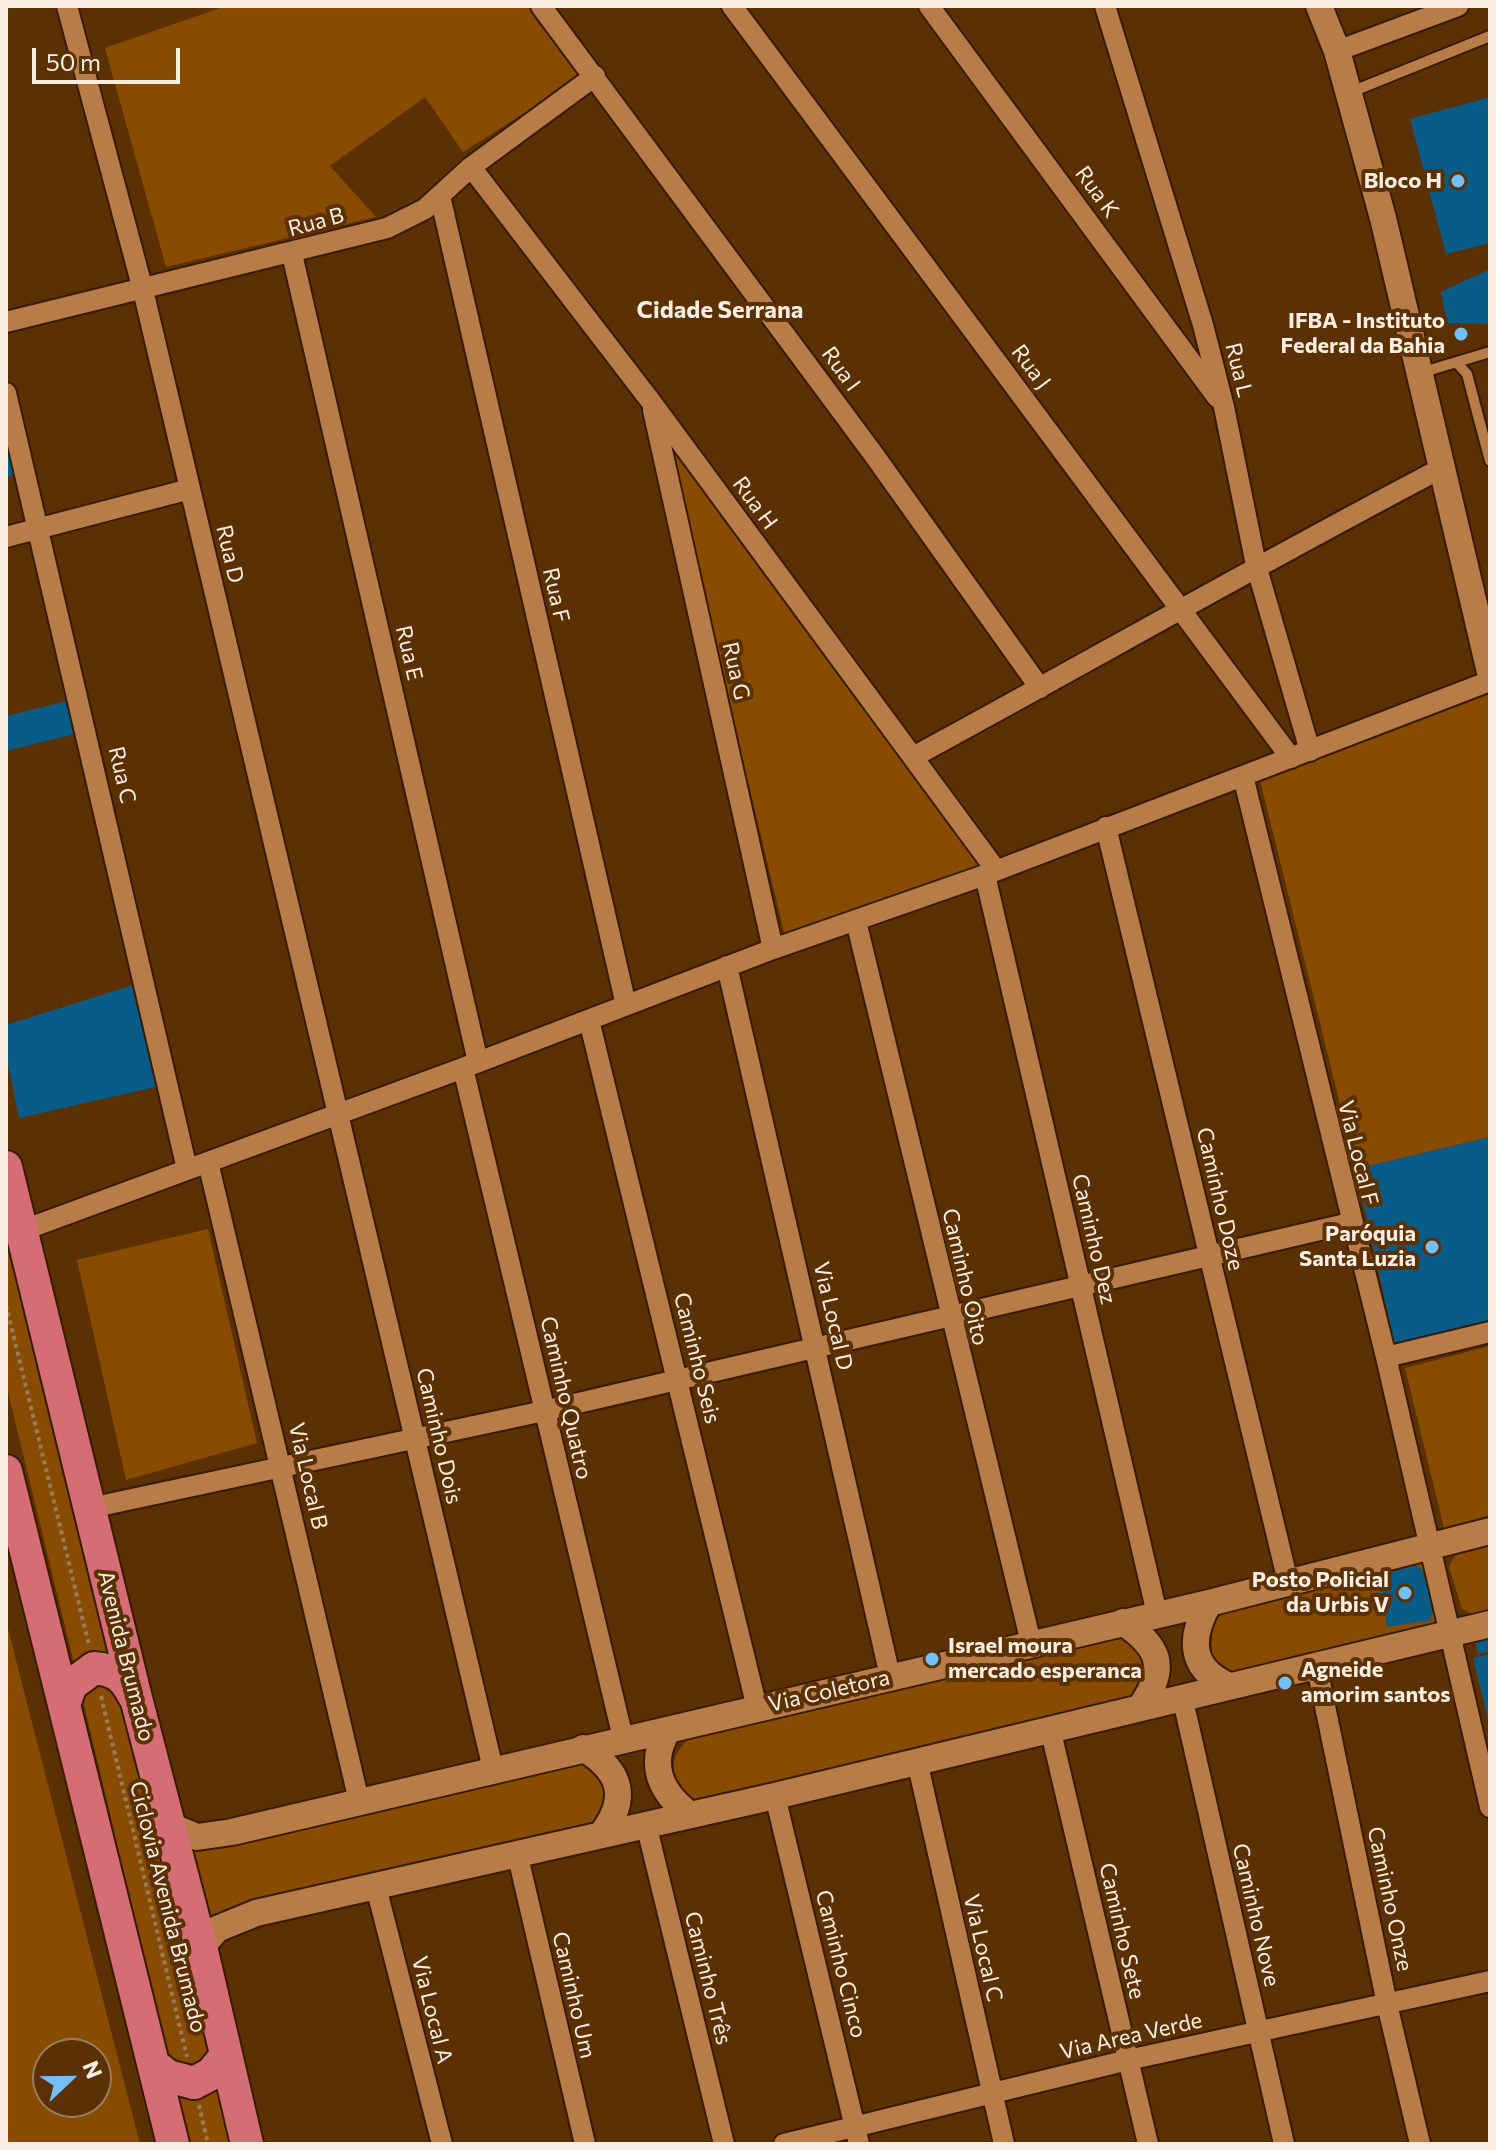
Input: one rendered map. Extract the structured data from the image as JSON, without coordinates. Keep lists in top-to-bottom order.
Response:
{
  "streets": {
    "main road": ["Avenida Brumado"],
    "street": [
      "Rua K",
      "Rua B",
      "Rua J",
      "Rua I",
      "Rua L",
      "Rua H",
      "Rua D",
      "Rua F",
      "Rua E",
      "Rua G",
      "Rua C",
      "Via Local F",
      "Caminho Doze",
      "Caminho Dez",
      "Caminho Oito",
      "Via Local D",
      "Caminho Seis",
      "Caminho Quatro",
      "Caminho Dois",
      "Via Local B",
      "Via Coletora",
      "Caminho Onze",
      "Caminho Nove",
      "Caminho Sete",
      "Via Local C",
      "Caminho Cinco",
      "Caminho Três",
      "Caminho Um",
      "Via Local A",
      "Via Area Verde"
    ],
    "path": ["Ciclovia Avenida Brumado"]
  },
  "crossings": [
    ["Rua K", "Rua L"],
    ["Rua B", "Rua I"],
    ["Rua B", "Rua H"],
    ["Rua B", "Rua D"],
    ["Rua B", "Rua F"],
    ["Rua B", "Rua E"],
    ["Rua J", "Rua L"],
    ["Rua H", "Rua G"],
    ["Rua H", "Caminho Dez"],
    ["Rua D", "Caminho Dois"],
    ["Rua E", "Caminho Quatro"],
    ["Via Local F", "Via Coletora"],
    ["Caminho Doze", "Via Coletora"],
    ["Caminho Dez", "Via Coletora"],
    ["Caminho Oito", "Via Coletora"],
    ["Via Local D", "Via Coletora"],
    ["Caminho Seis", "Via Coletora"],
    ["Caminho Quatro", "Via Coletora"],
    ["Caminho Dois", "Via Coletora"],
    ["Via Local B", "Via Coletora"],
    ["Avenida Brumado", "Via Coletora"],
    ["Caminho Onze", "Via Area Verde"],
    ["Caminho Nove", "Via Area Verde"],
    ["Caminho Sete", "Via Area Verde"],
    ["Via Local C", "Via Area Verde"],
    ["Caminho Cinco", "Via Area Verde"]
  ],
  "districts": ["Cidade Serrana"],
  "places": [
    "Bloco H",
    "IFBA - Instituto Federal da Bahia",
    "Paróquia Santa Luzia",
    "Posto Policial da Urbis V",
    "Israel moura mercado esperanca",
    "Agneide amorim santos"
  ],
  "scale_bar": "50 m",
  "north": "right"
}
